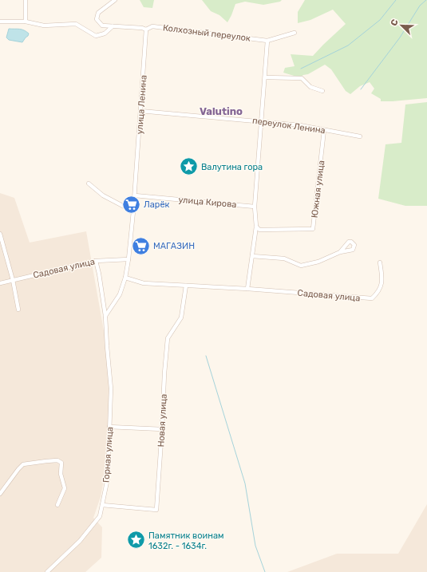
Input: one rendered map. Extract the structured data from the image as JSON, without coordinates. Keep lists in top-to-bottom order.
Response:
{
  "streets": {
    "street": [
      "Колхозный переулок",
      "улица Ленина",
      "переулок Ленина",
      "Южная улица",
      "улица Кирова",
      "Садовая улица",
      "Новая улица",
      "Горная улица"
    ]
  },
  "crossings": [
    ["Колхозный переулок", "улица Ленина"],
    ["улица Ленина", "переулок Ленина"],
    ["улица Ленина", "улица Кирова"],
    ["улица Ленина", "Садовая улица"],
    ["улица Ленина", "Горная улица"],
    ["переулок Ленина", "Южная улица"],
    ["Садовая улица", "Новая улица"],
    ["Садовая улица", "Горная улица"],
    ["Новая улица", "Горная улица"]
  ],
  "districts": ["Valutino"],
  "places": {
    "place": ["Валутина гора", "Памятник воинам 1632г. - 1634г."],
    "supermarket": ["Ларёк", "МАГАЗИН"]
  },
  "north": "top left"
}
